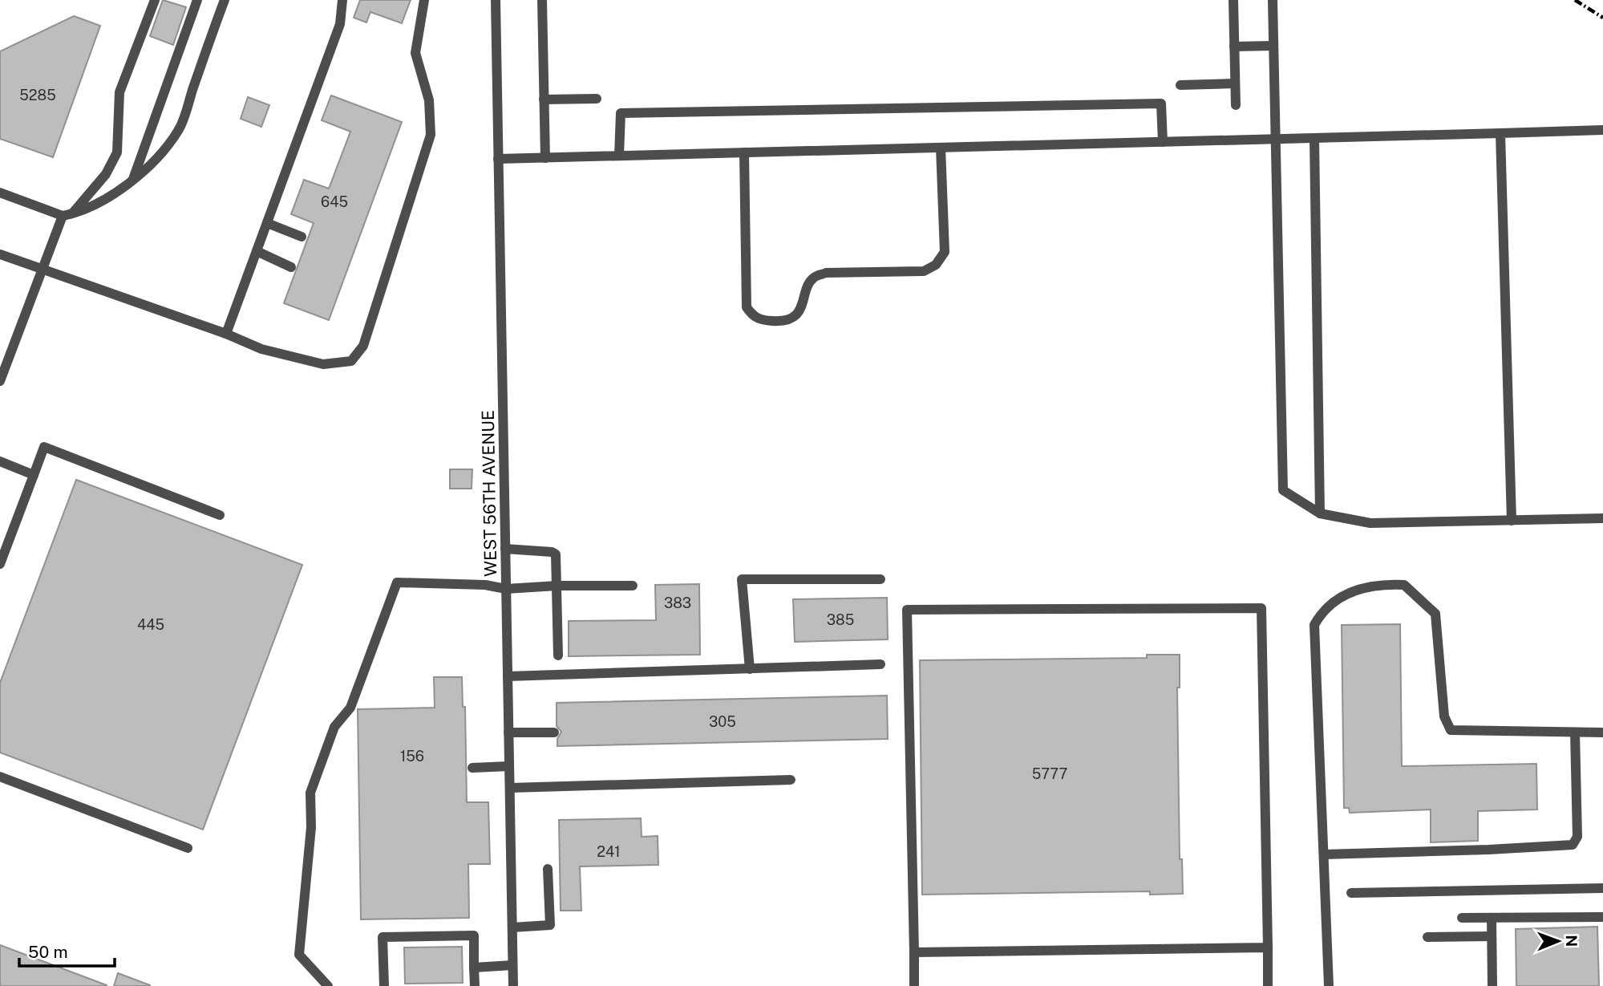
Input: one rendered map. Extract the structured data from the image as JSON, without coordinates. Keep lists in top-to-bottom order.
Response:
{
  "streets": {
    "street": ["WEST 56TH AVENUE"]
  },
  "house_numbers": [
    "5285",
    "645",
    "383",
    "385",
    "445",
    "305",
    "156",
    "5777",
    "241"
  ],
  "scale_bar": "50 m",
  "north": "right"
}
